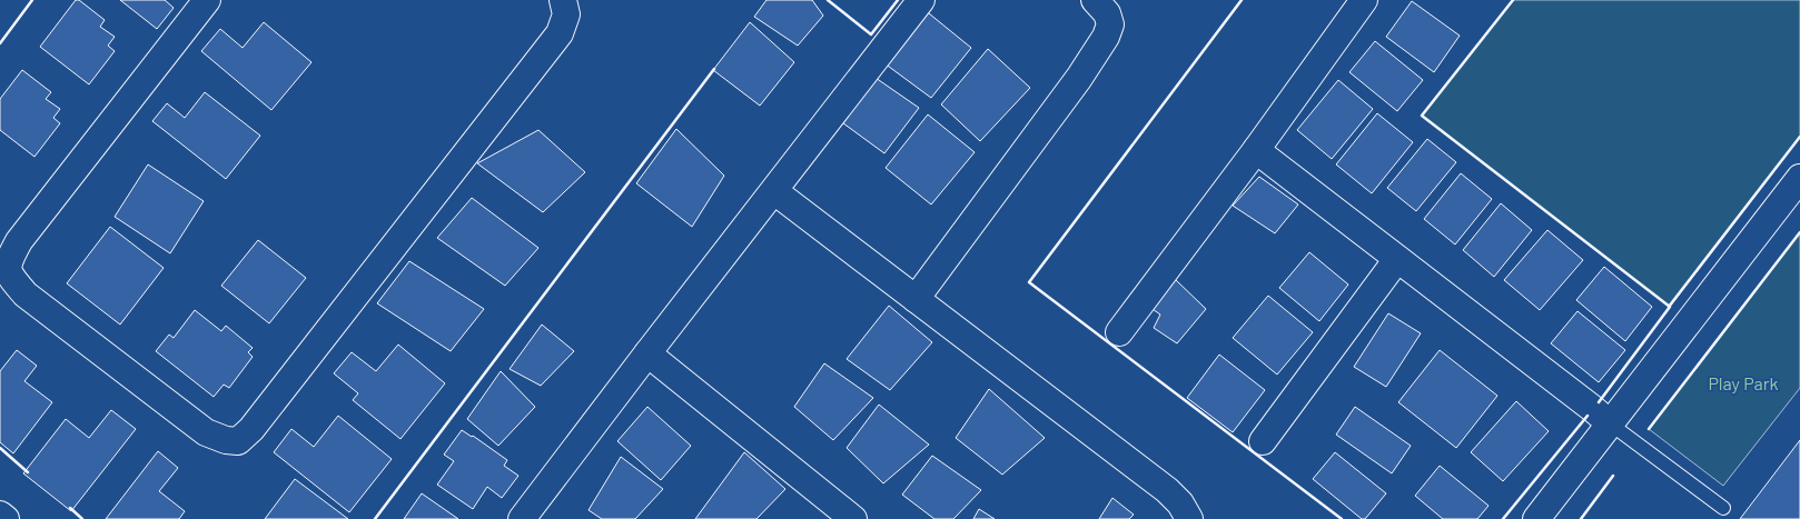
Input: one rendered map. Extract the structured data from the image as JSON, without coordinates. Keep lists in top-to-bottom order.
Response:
{
  "parks": ["Play Park"]
}
